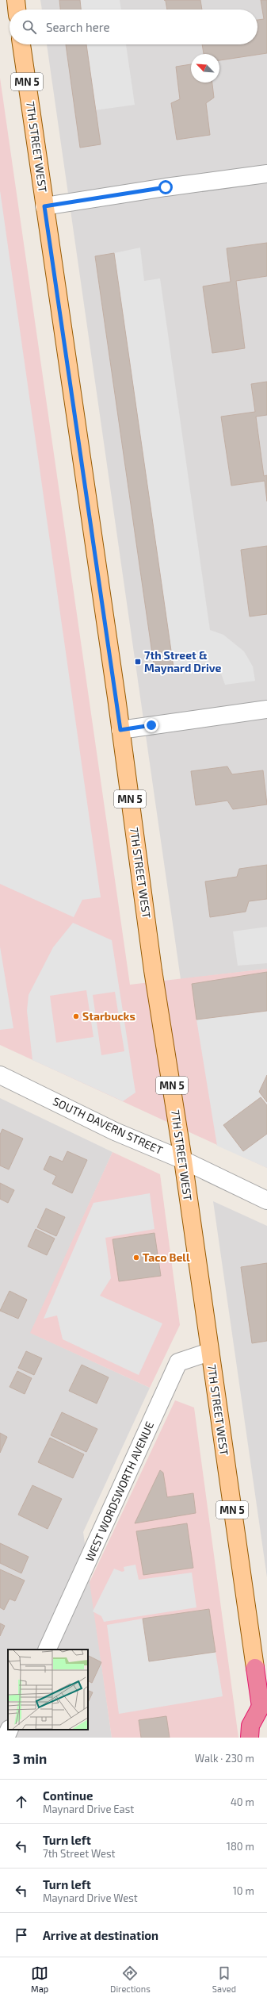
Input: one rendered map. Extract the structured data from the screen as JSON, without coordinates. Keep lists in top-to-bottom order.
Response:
{
  "streets": {
    "highway": ["MN 5", "7TH STREET WEST"],
    "street": ["SOUTH DAVERN STREET", "WEST WORDSWORTH AVENUE"]
  },
  "crossings": [
    ["MN 5", "7TH STREET WEST"],
    ["7TH STREET WEST", "SOUTH DAVERN STREET"],
    ["7TH STREET WEST", "WEST WORDSWORTH AVENUE"]
  ],
  "places": {
    "transit": ["7th Street & Maynard Drive"],
    "other": ["Starbucks", "Taco Bell"]
  },
  "north": "top left",
  "page": {
    "search": "Search here",
    "heading": ["3 min", "Walk · 230 m"],
    "list": [
      ["Continue", "Maynard Drive East", "40 m"],
      ["Turn left", "7th Street West", "180 m"],
      ["Turn left", "Maynard Drive West", "10 m"],
      "Arrive at destination"
    ],
    "nav": ["Map", "Directions", "Saved"]
  }
}
